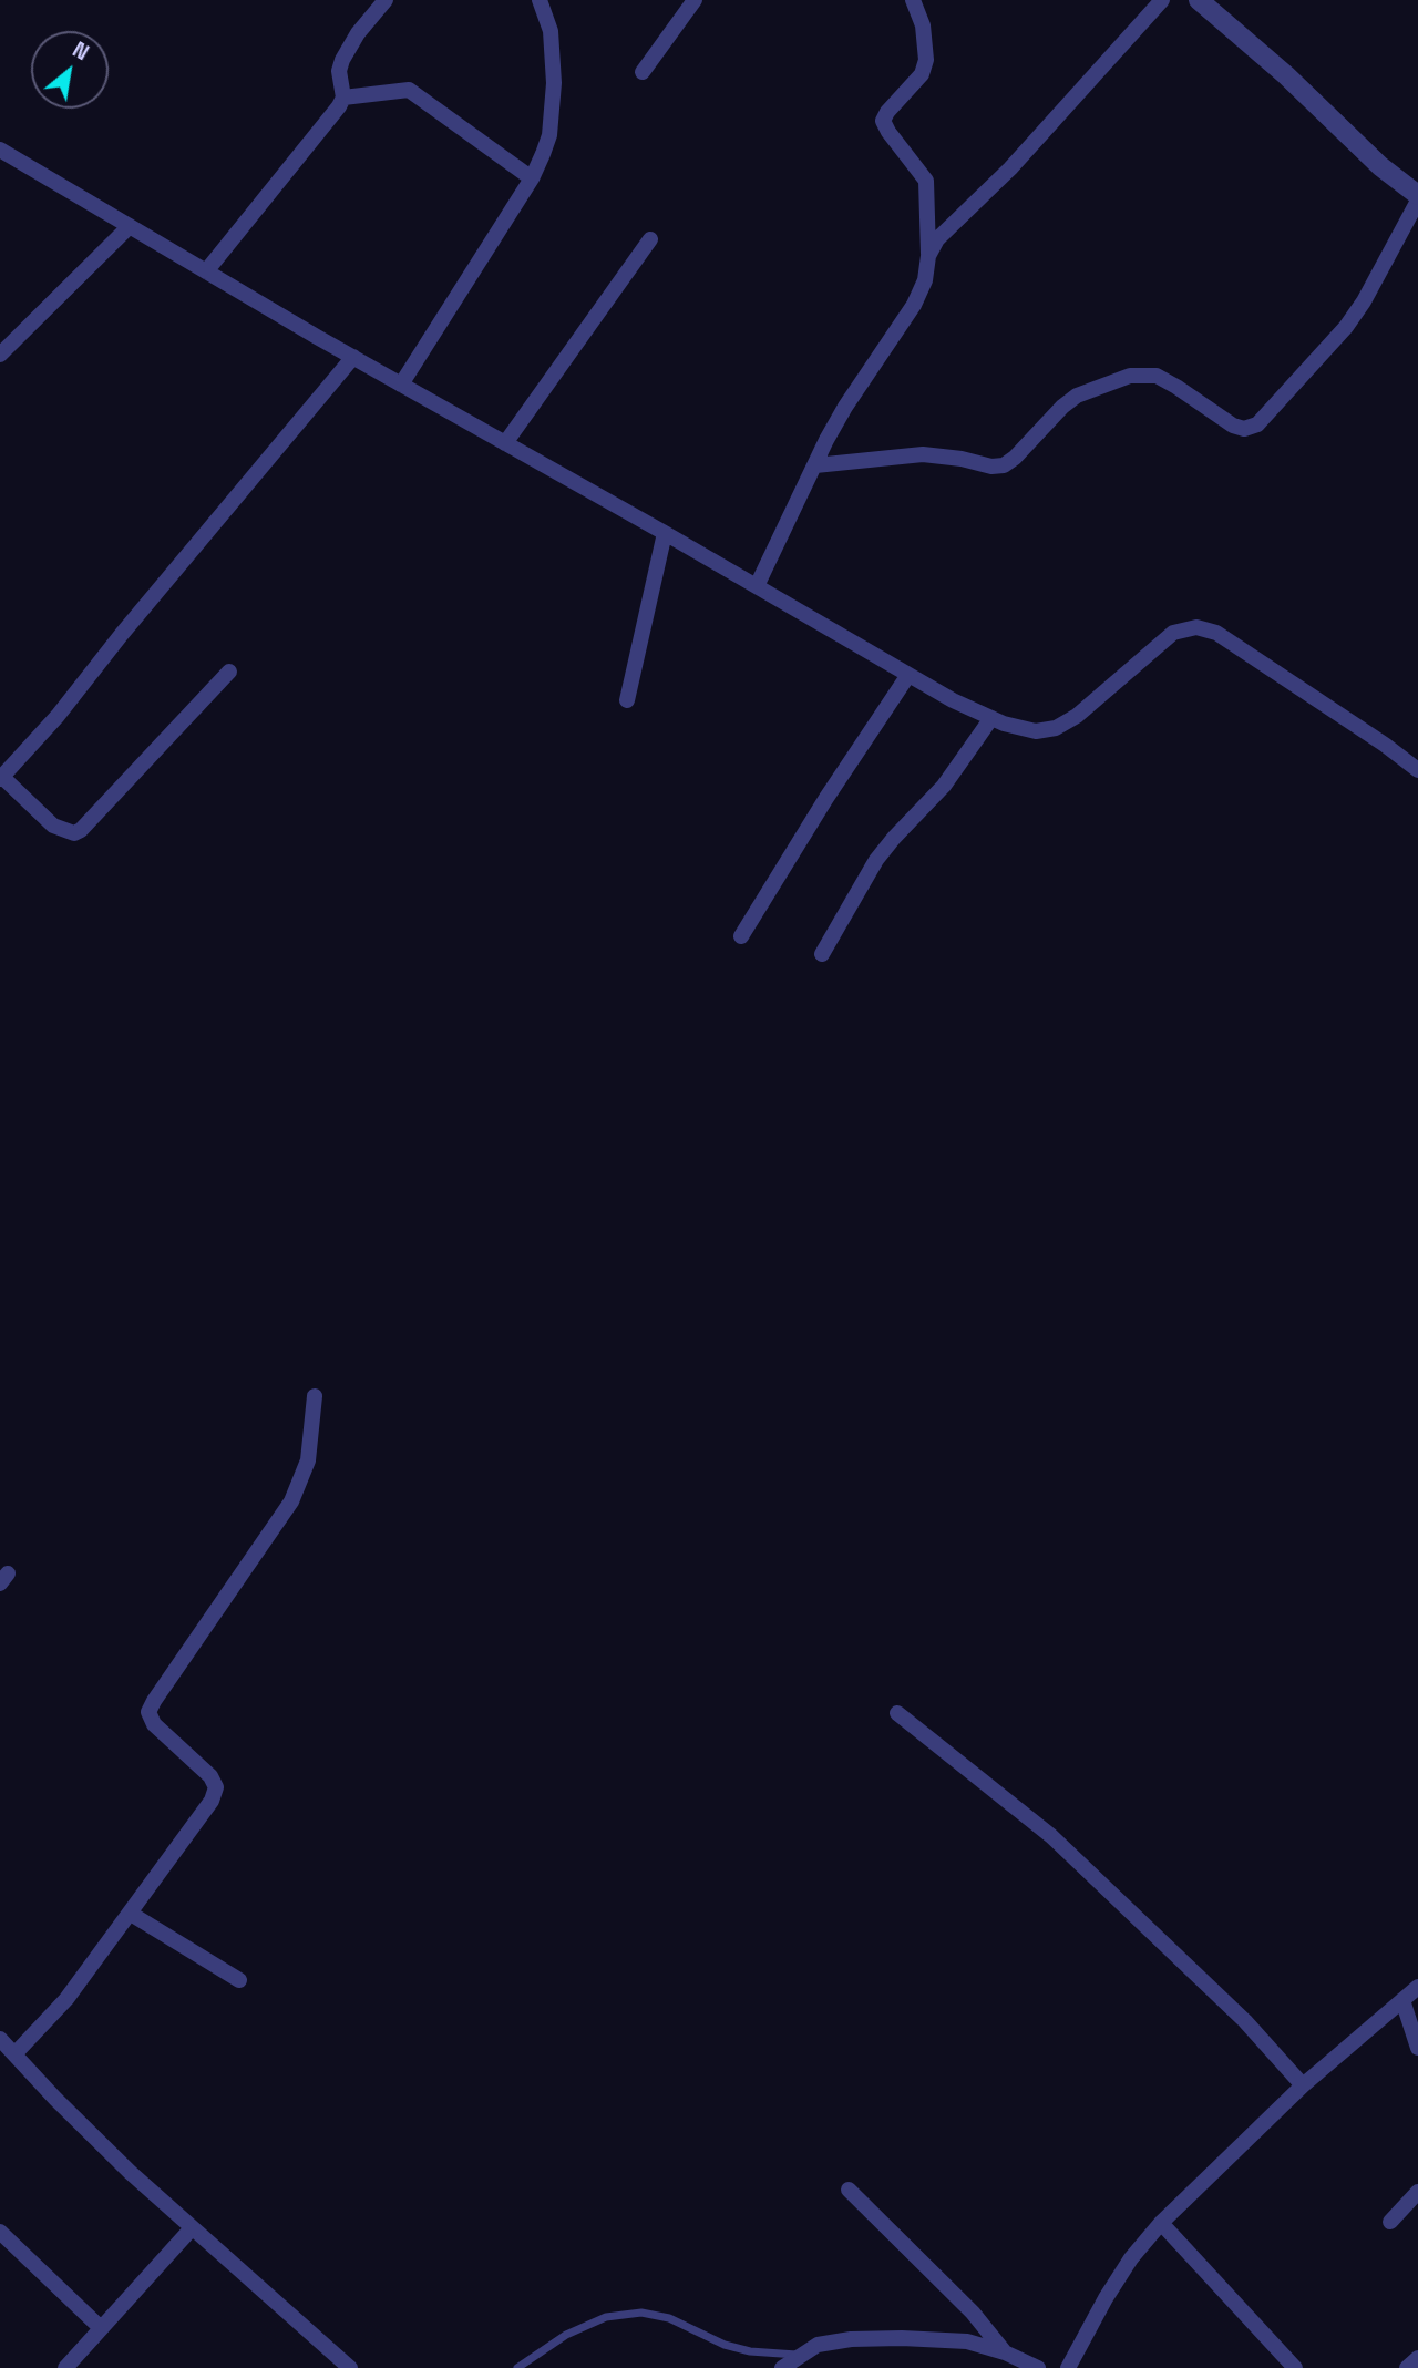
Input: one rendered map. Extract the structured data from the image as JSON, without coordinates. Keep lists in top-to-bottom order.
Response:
{
  "north": "top right"
}
